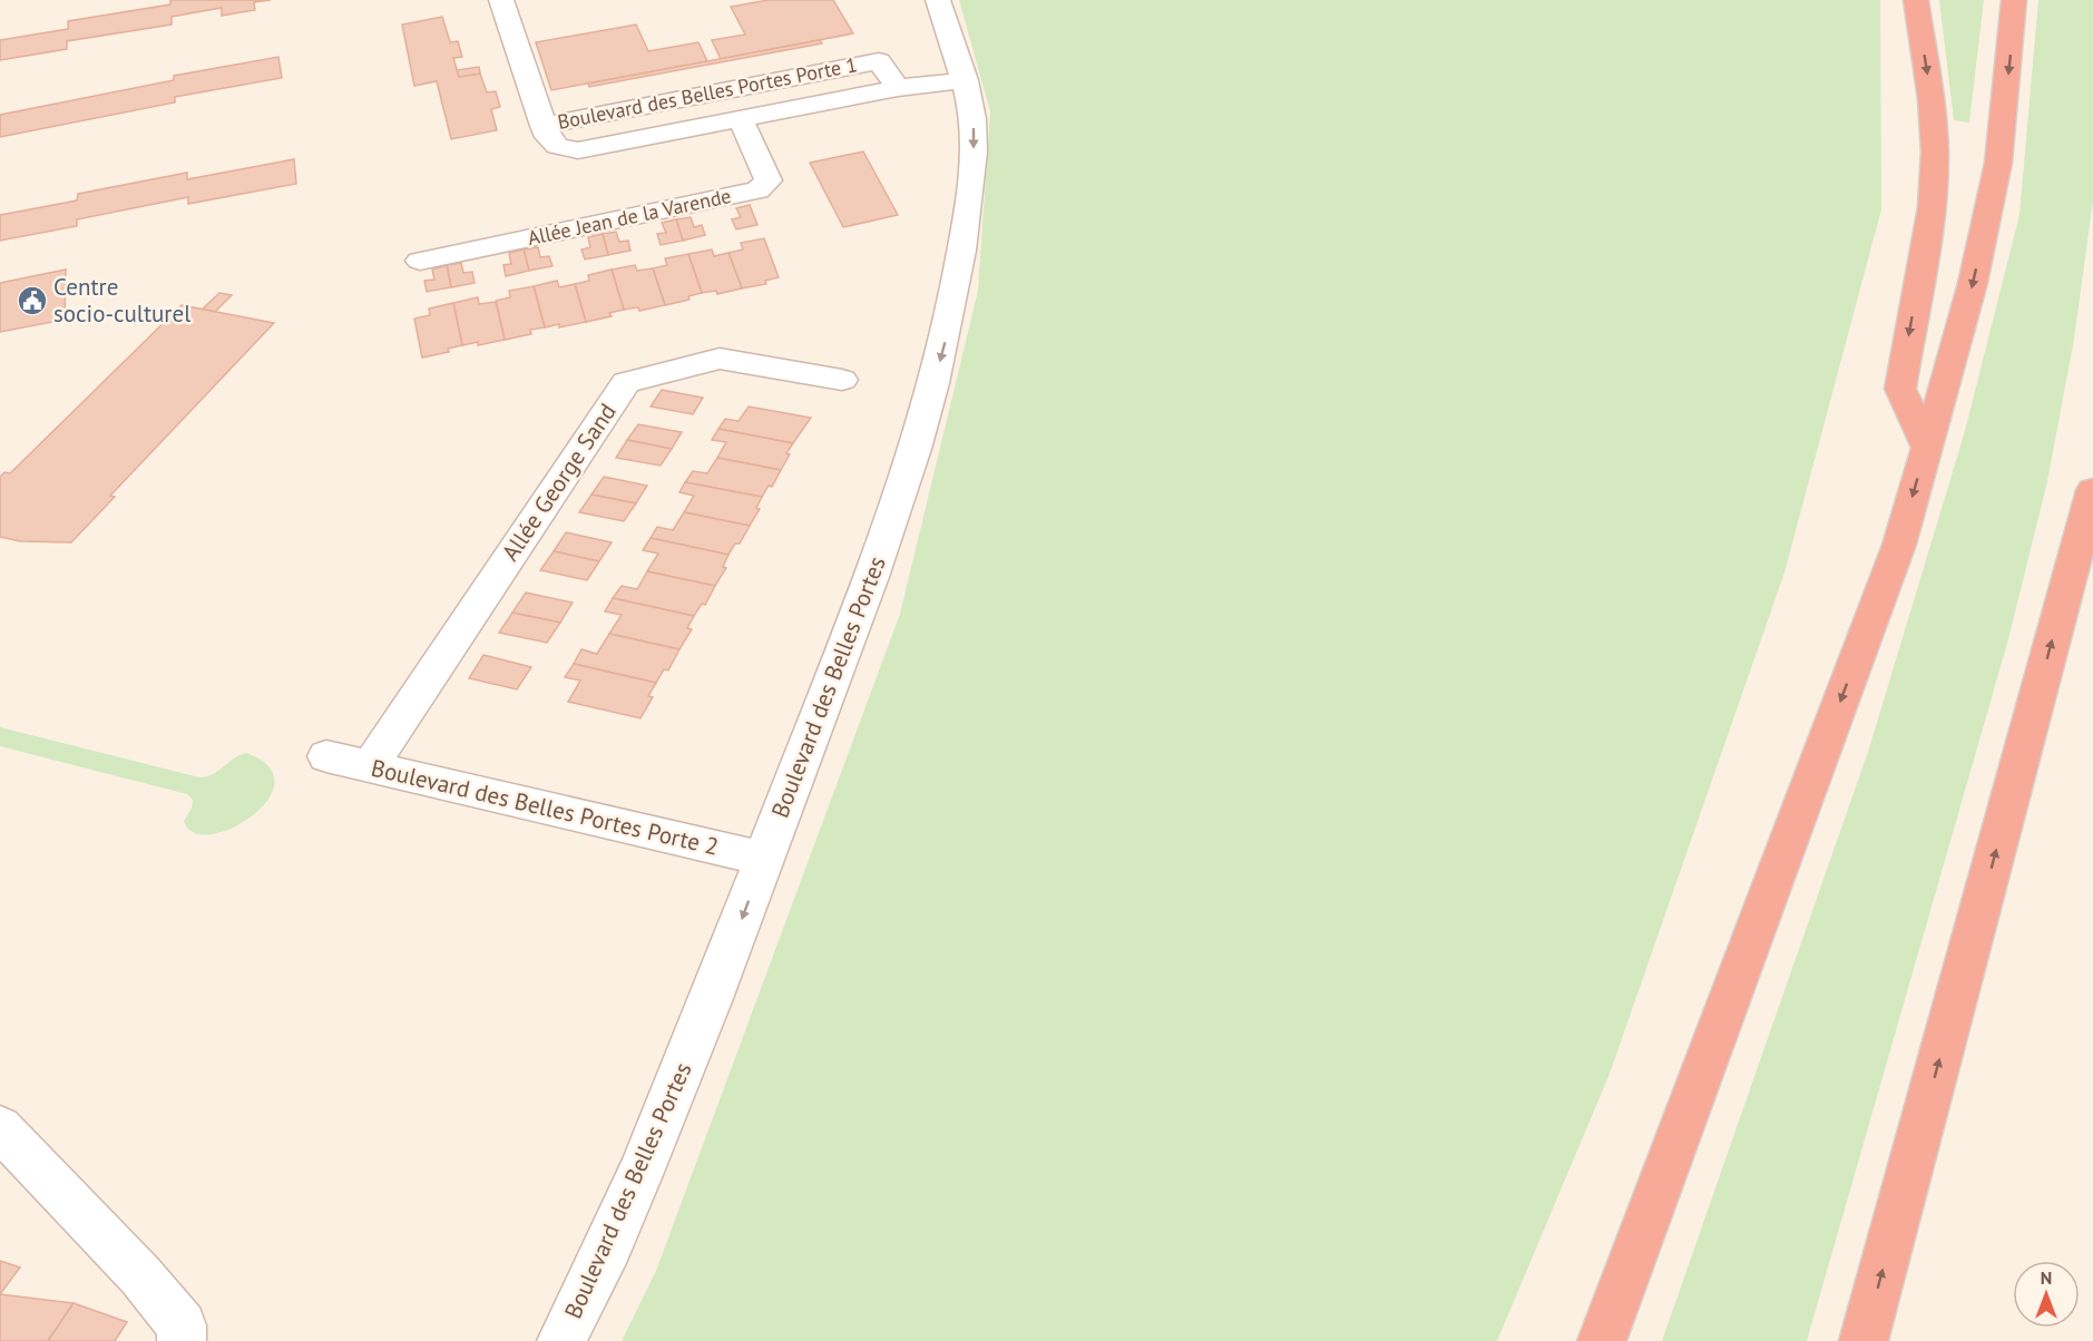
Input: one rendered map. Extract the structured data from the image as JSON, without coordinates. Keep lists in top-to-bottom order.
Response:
{
  "streets": {
    "street": [
      "Boulevard des Belles Portes Porte 1",
      "Allée Jean de la Varende",
      "Allée George Sand",
      "Boulevard des Belles Portes",
      "Boulevard des Belles Portes Porte 2"
    ]
  },
  "crossings": [
    ["Boulevard des Belles Portes Porte 1", "Allée Jean de la Varende"],
    ["Boulevard des Belles Portes Porte 1", "Boulevard des Belles Portes"],
    ["Allée George Sand", "Boulevard des Belles Portes Porte 2"],
    ["Boulevard des Belles Portes", "Boulevard des Belles Portes Porte 2"]
  ],
  "one_way": ["Boulevard des Belles Portes"],
  "places": {
    "public building": ["Centre socio-culturel"]
  },
  "north": "top"
}
